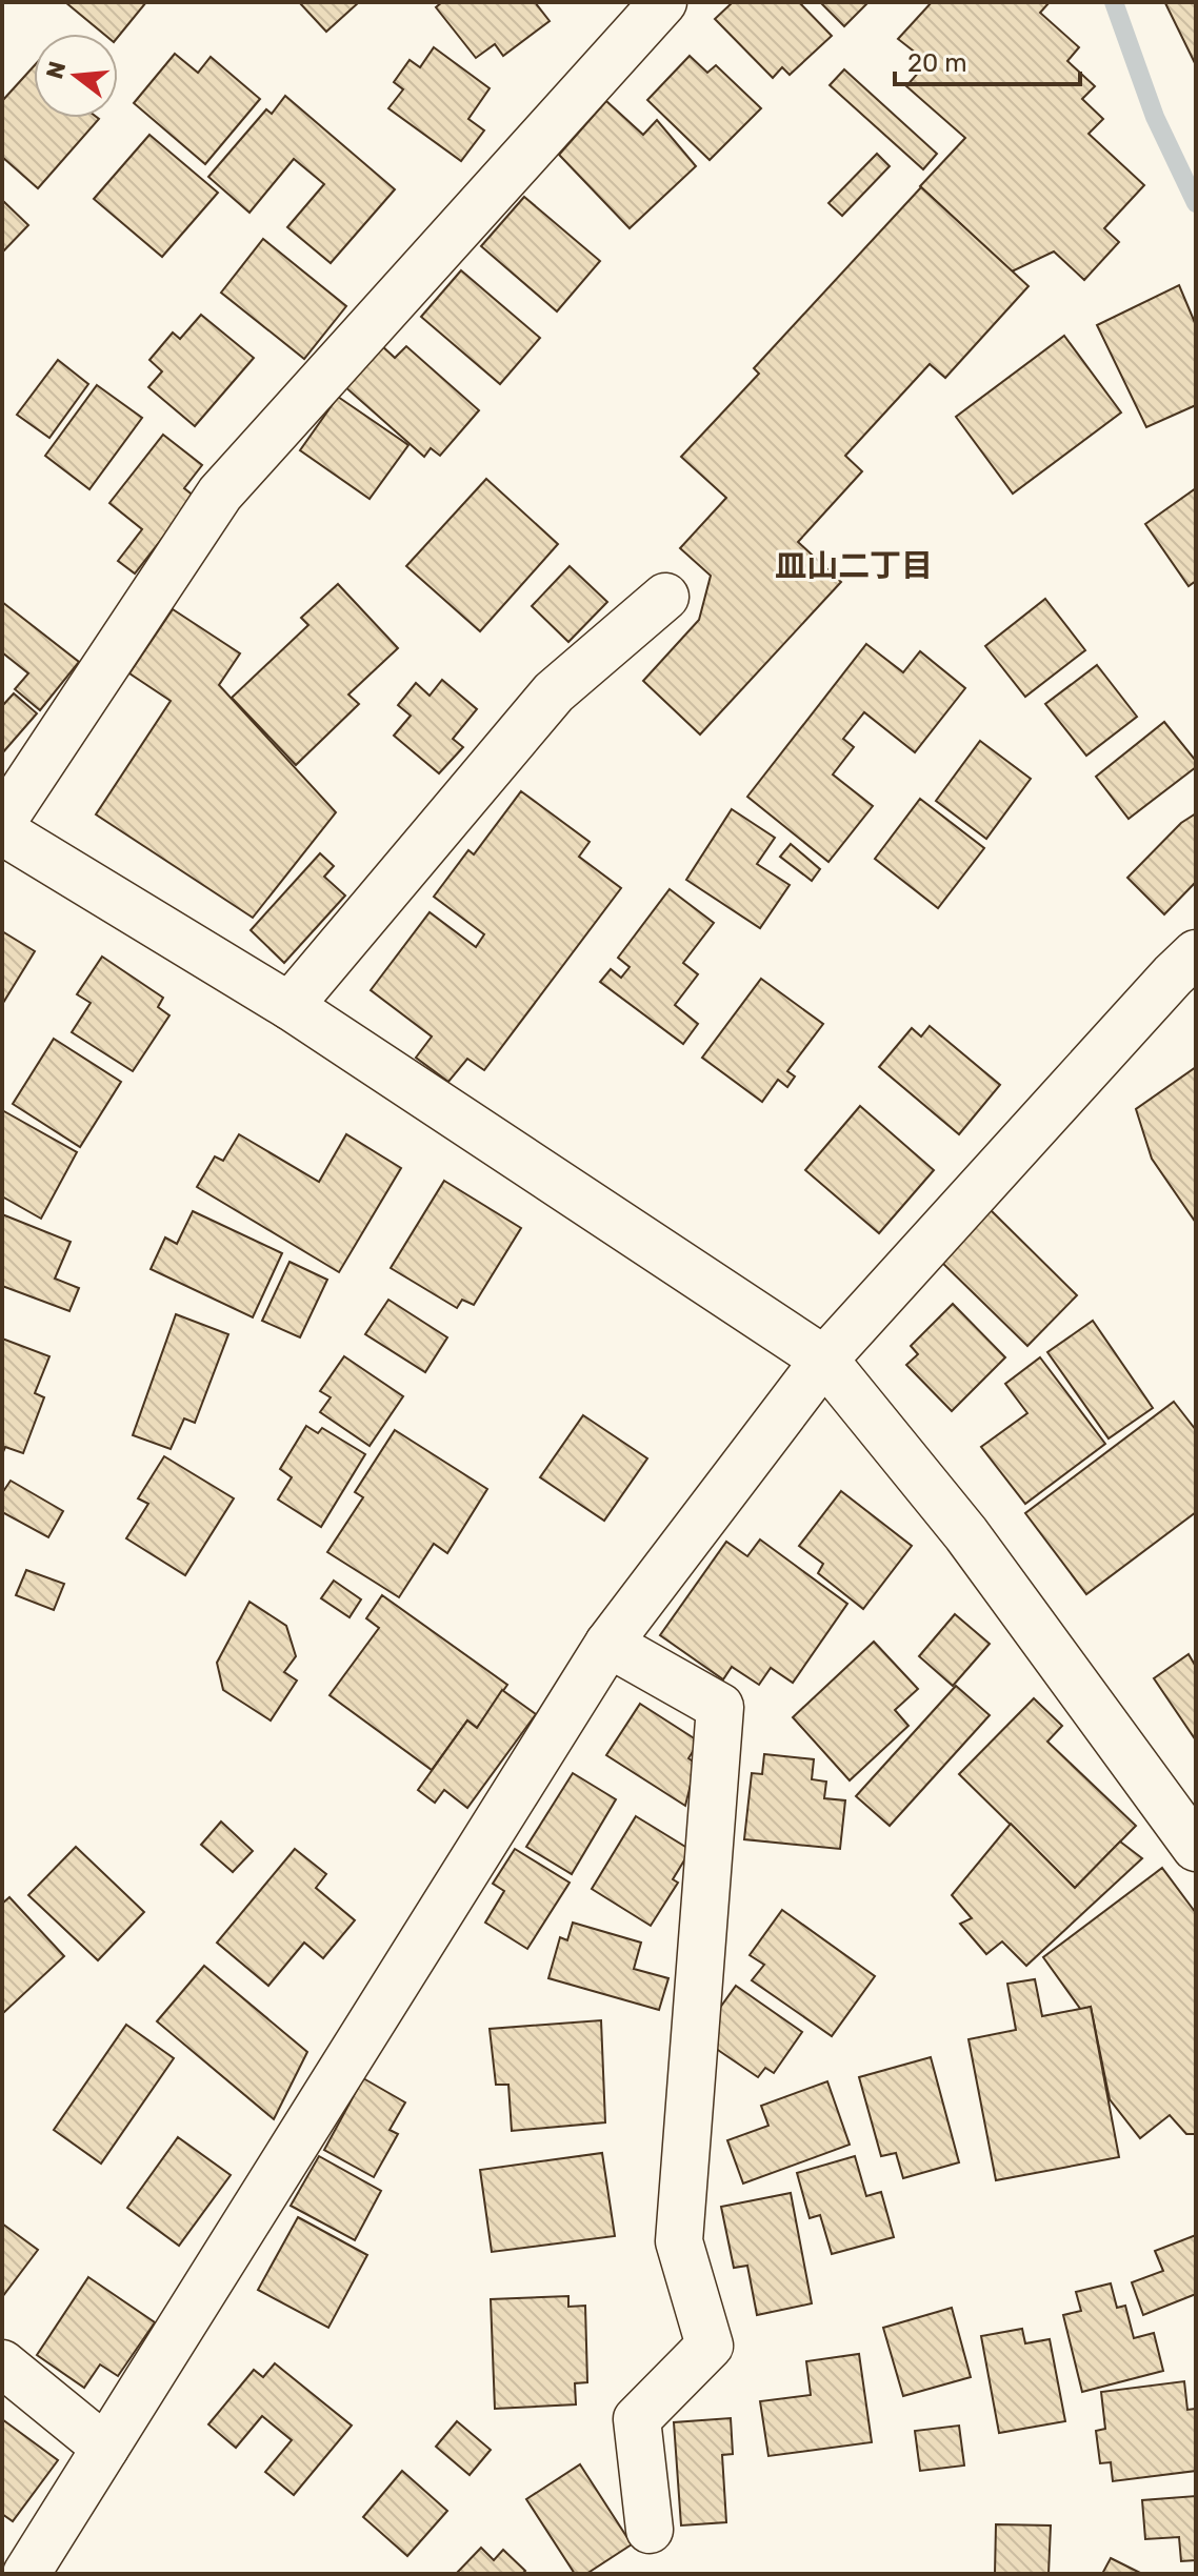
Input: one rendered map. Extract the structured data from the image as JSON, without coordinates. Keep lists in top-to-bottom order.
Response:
{
  "districts": ["皿山二丁目"],
  "scale_bar": "20 m",
  "north": "left"
}
